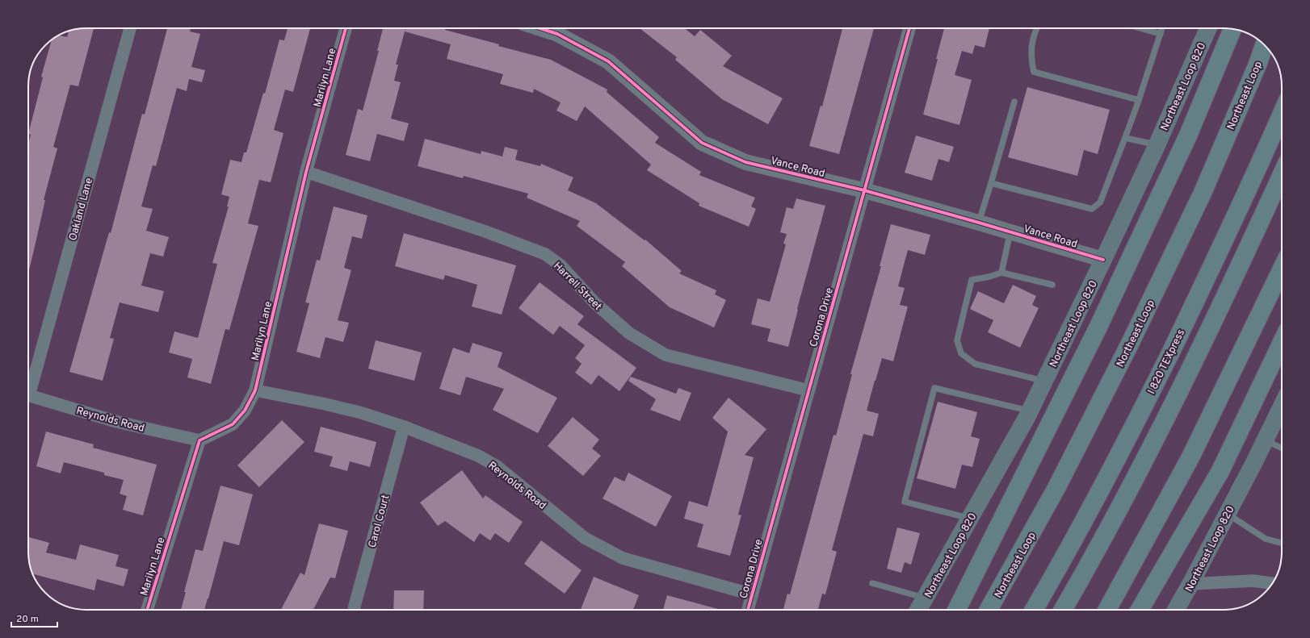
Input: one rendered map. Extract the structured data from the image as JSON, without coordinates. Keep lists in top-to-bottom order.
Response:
{
  "streets": {
    "highway": ["Northeast Loop", "I 820 TEXpress"],
    "main road": ["Northeast Loop 820"],
    "street": [
      "Marilyn Lane",
      "Vance Road",
      "Oakland Lane",
      "Harrell Street",
      "Corona Drive",
      "Reynolds Road",
      "Carol Court"
    ]
  },
  "crossings": [
    ["Marilyn Lane", "Harrell Street"],
    ["Marilyn Lane", "Reynolds Road"],
    ["Northeast Loop 820", "Vance Road"],
    ["Vance Road", "Corona Drive"],
    ["Harrell Street", "Corona Drive"],
    ["Corona Drive", "Reynolds Road"],
    ["Reynolds Road", "Carol Court"]
  ],
  "scale_bar": "20 m"
}
